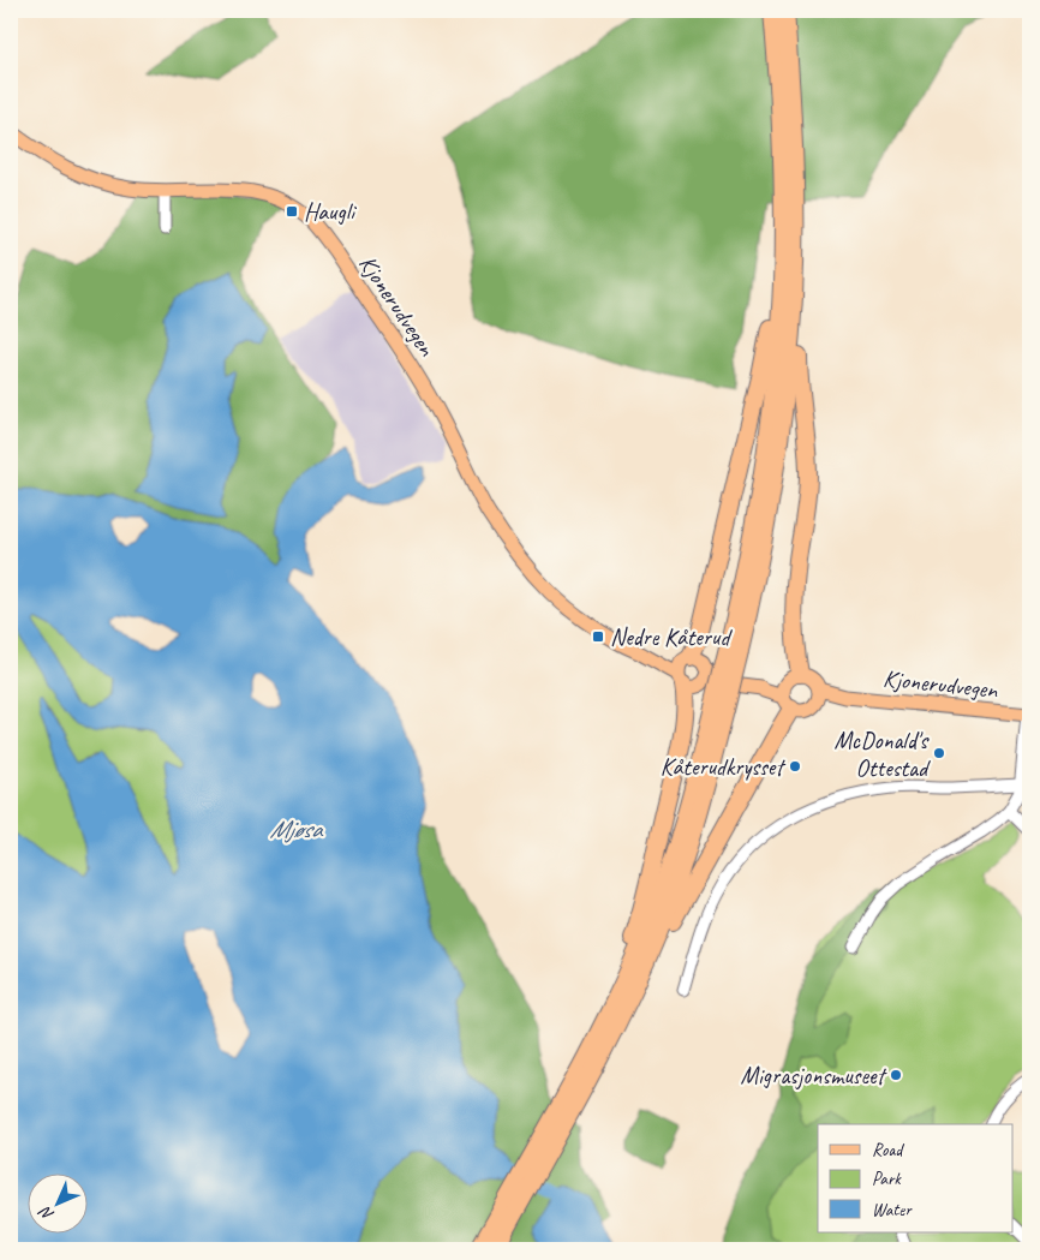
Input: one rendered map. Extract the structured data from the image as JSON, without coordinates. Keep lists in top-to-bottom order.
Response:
{
  "streets": {
    "main road": ["Kjonerudvegen"]
  },
  "water": ["Mjøsa"],
  "places": {
    "transit": ["Haugli", "Nedre Kåterud"],
    "other": ["McDonald's Ottestad", "Kåterudkrysset", "Migrasjonsmuseet"]
  },
  "legend": ["Road", "Park", "Water"],
  "north": "bottom left"
}
